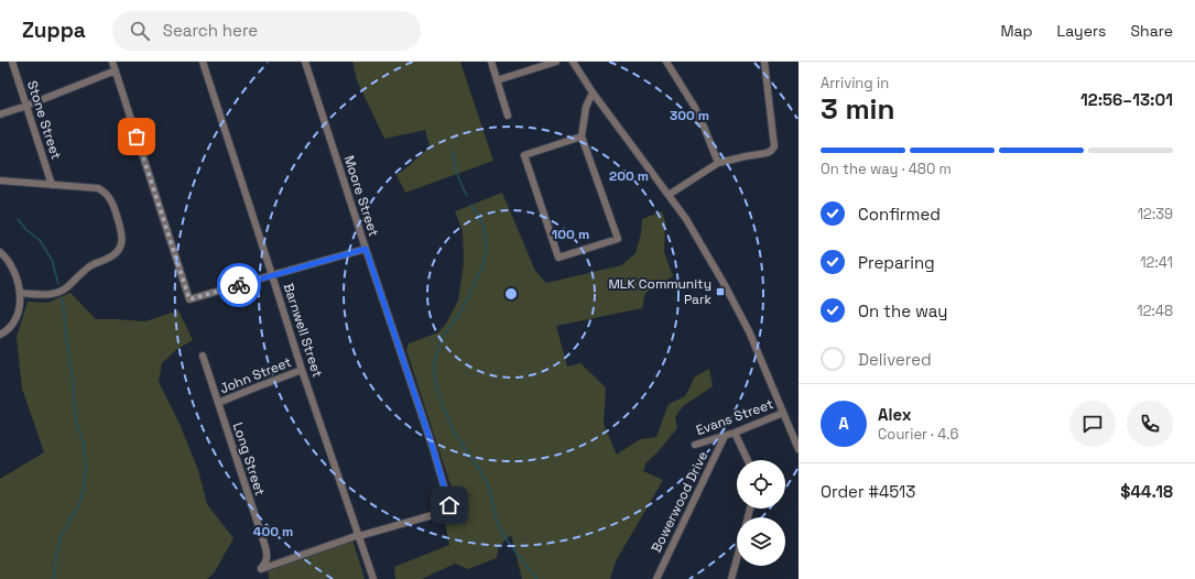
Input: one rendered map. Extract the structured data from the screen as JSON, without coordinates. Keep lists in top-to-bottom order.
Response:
{
  "streets": {
    "street": [
      "Stone Street",
      "Moore Street",
      "Barnwell Street",
      "John Street",
      "Evans Street",
      "Long Street",
      "Bowerwood Drive"
    ]
  },
  "crossings": [
    ["Moore Street", "Barnwell Street"],
    ["Moore Street", "Long Street"],
    ["Barnwell Street", "John Street"],
    ["Barnwell Street", "Long Street"],
    ["John Street", "Long Street"],
    ["Evans Street", "Bowerwood Drive"]
  ],
  "places": {
    "transit": ["MLK Community Park"]
  },
  "page": {
    "header": "Zuppa",
    "search": "Search here",
    "nav": ["Map", "Layers", "Share"],
    "heading": ["3 min", "Arriving in", "12:56–13:01"],
    "panel": [
      "Alex",
      "Courier · 4.6",
      "Order #4513",
      "$44.18"
    ],
    "bar": "On the way · 480 m",
    "list": [
      ["Confirmed", "12:39"],
      ["Preparing", "12:41"],
      ["On the way", "12:48"],
      "Delivered"
    ],
    "round": "A"
  },
  "rings": [
    "300 m",
    "200 m",
    "100 m",
    "400 m"
  ]
}
